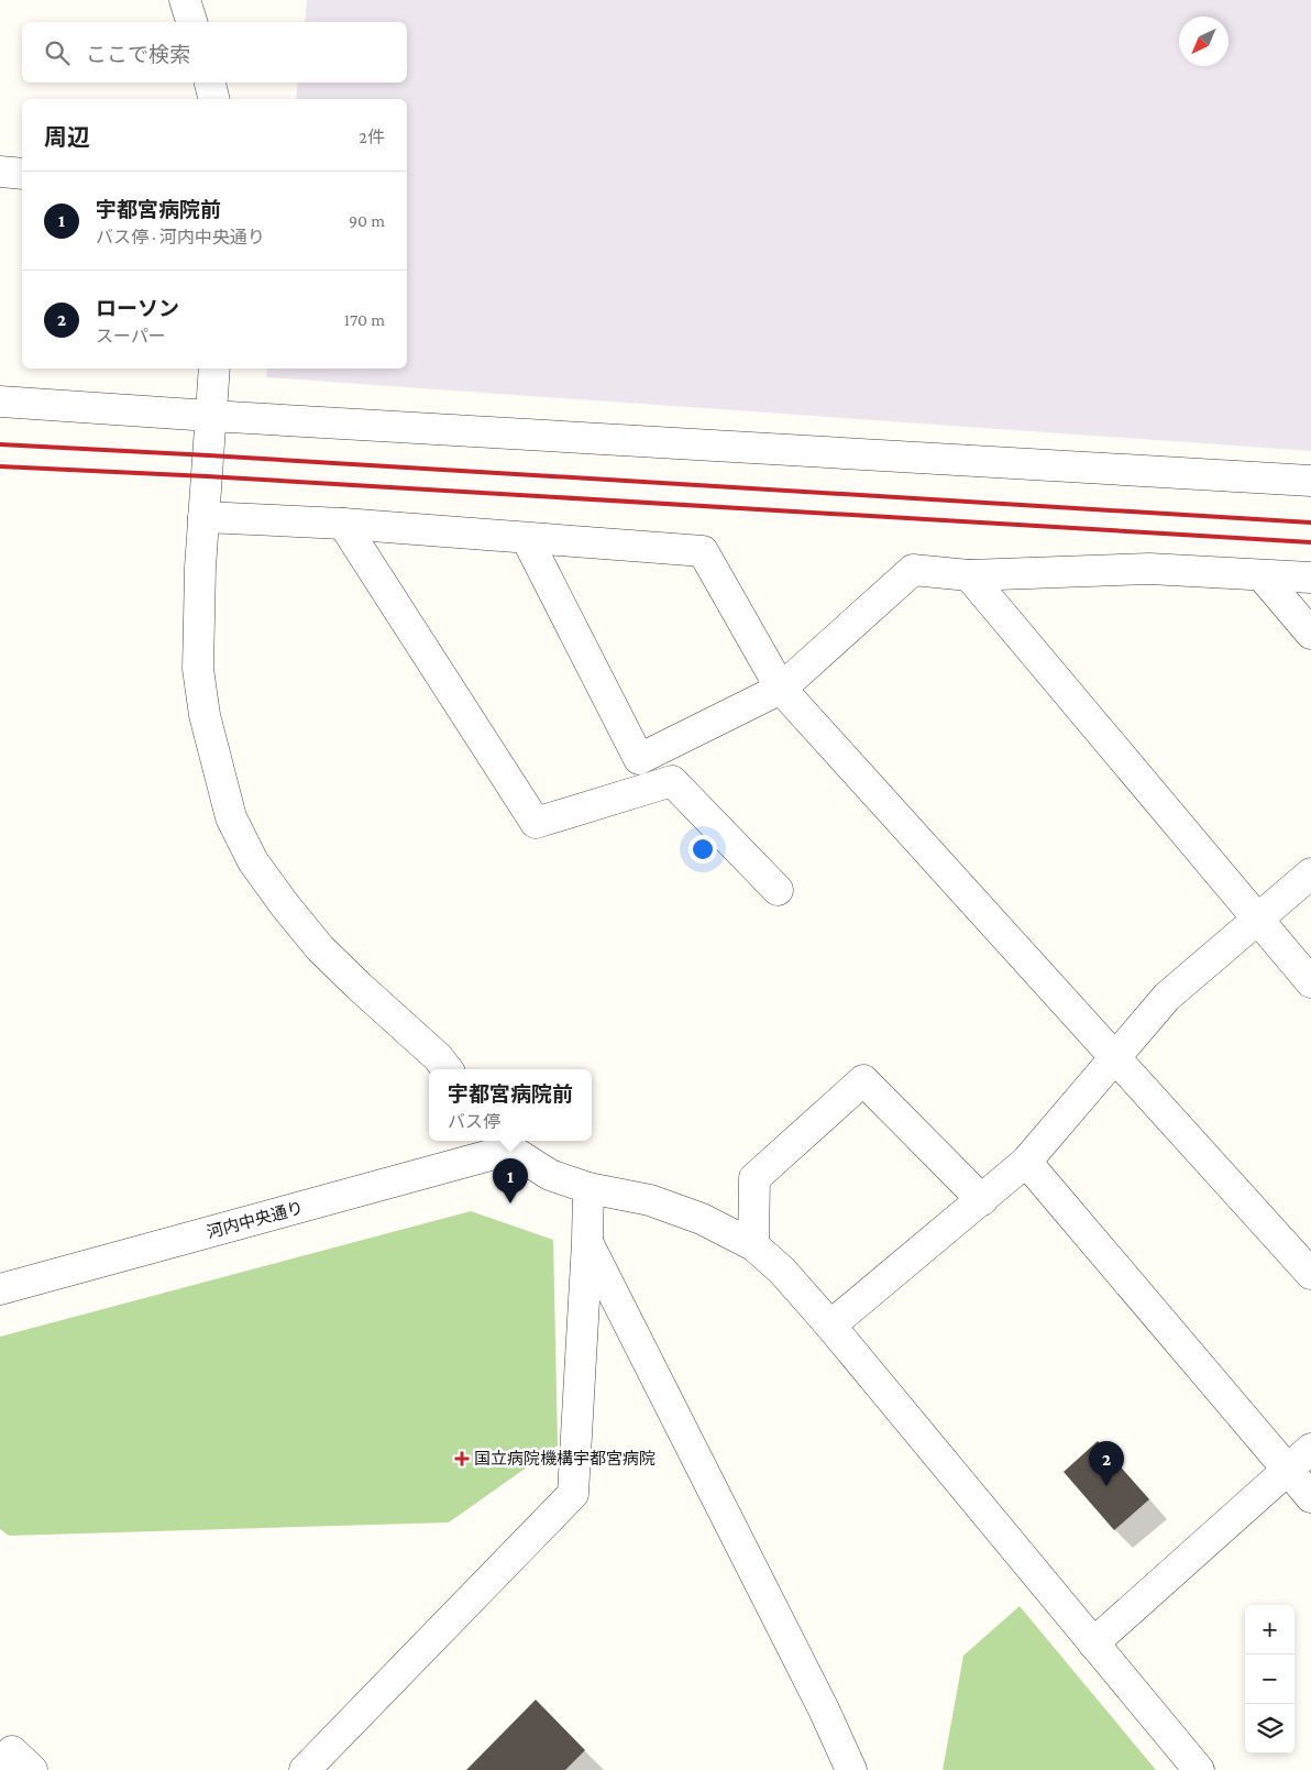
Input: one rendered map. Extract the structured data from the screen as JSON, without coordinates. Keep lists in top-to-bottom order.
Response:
{
  "streets": {
    "street": ["河内中央通り"]
  },
  "places": {
    "health": ["国立病院機構宇都宮病院"]
  },
  "north": "bottom left",
  "page": {
    "search": "ここで検索",
    "heading": ["周辺", "2件"],
    "list": [
      {
        "mark": "1",
        "name": "宇都宮病院前",
        "note": "バス停 · 河内中央通り",
        "value": "90 m"
      },
      {
        "mark": "2",
        "name": "ローソン",
        "note": "スーパー",
        "value": "170 m"
      }
    ],
    "popup": ["宇都宮病院前", "バス停"],
    "pins": ["1", "2"],
    "map_buttons": ["+", "−"]
  }
}
